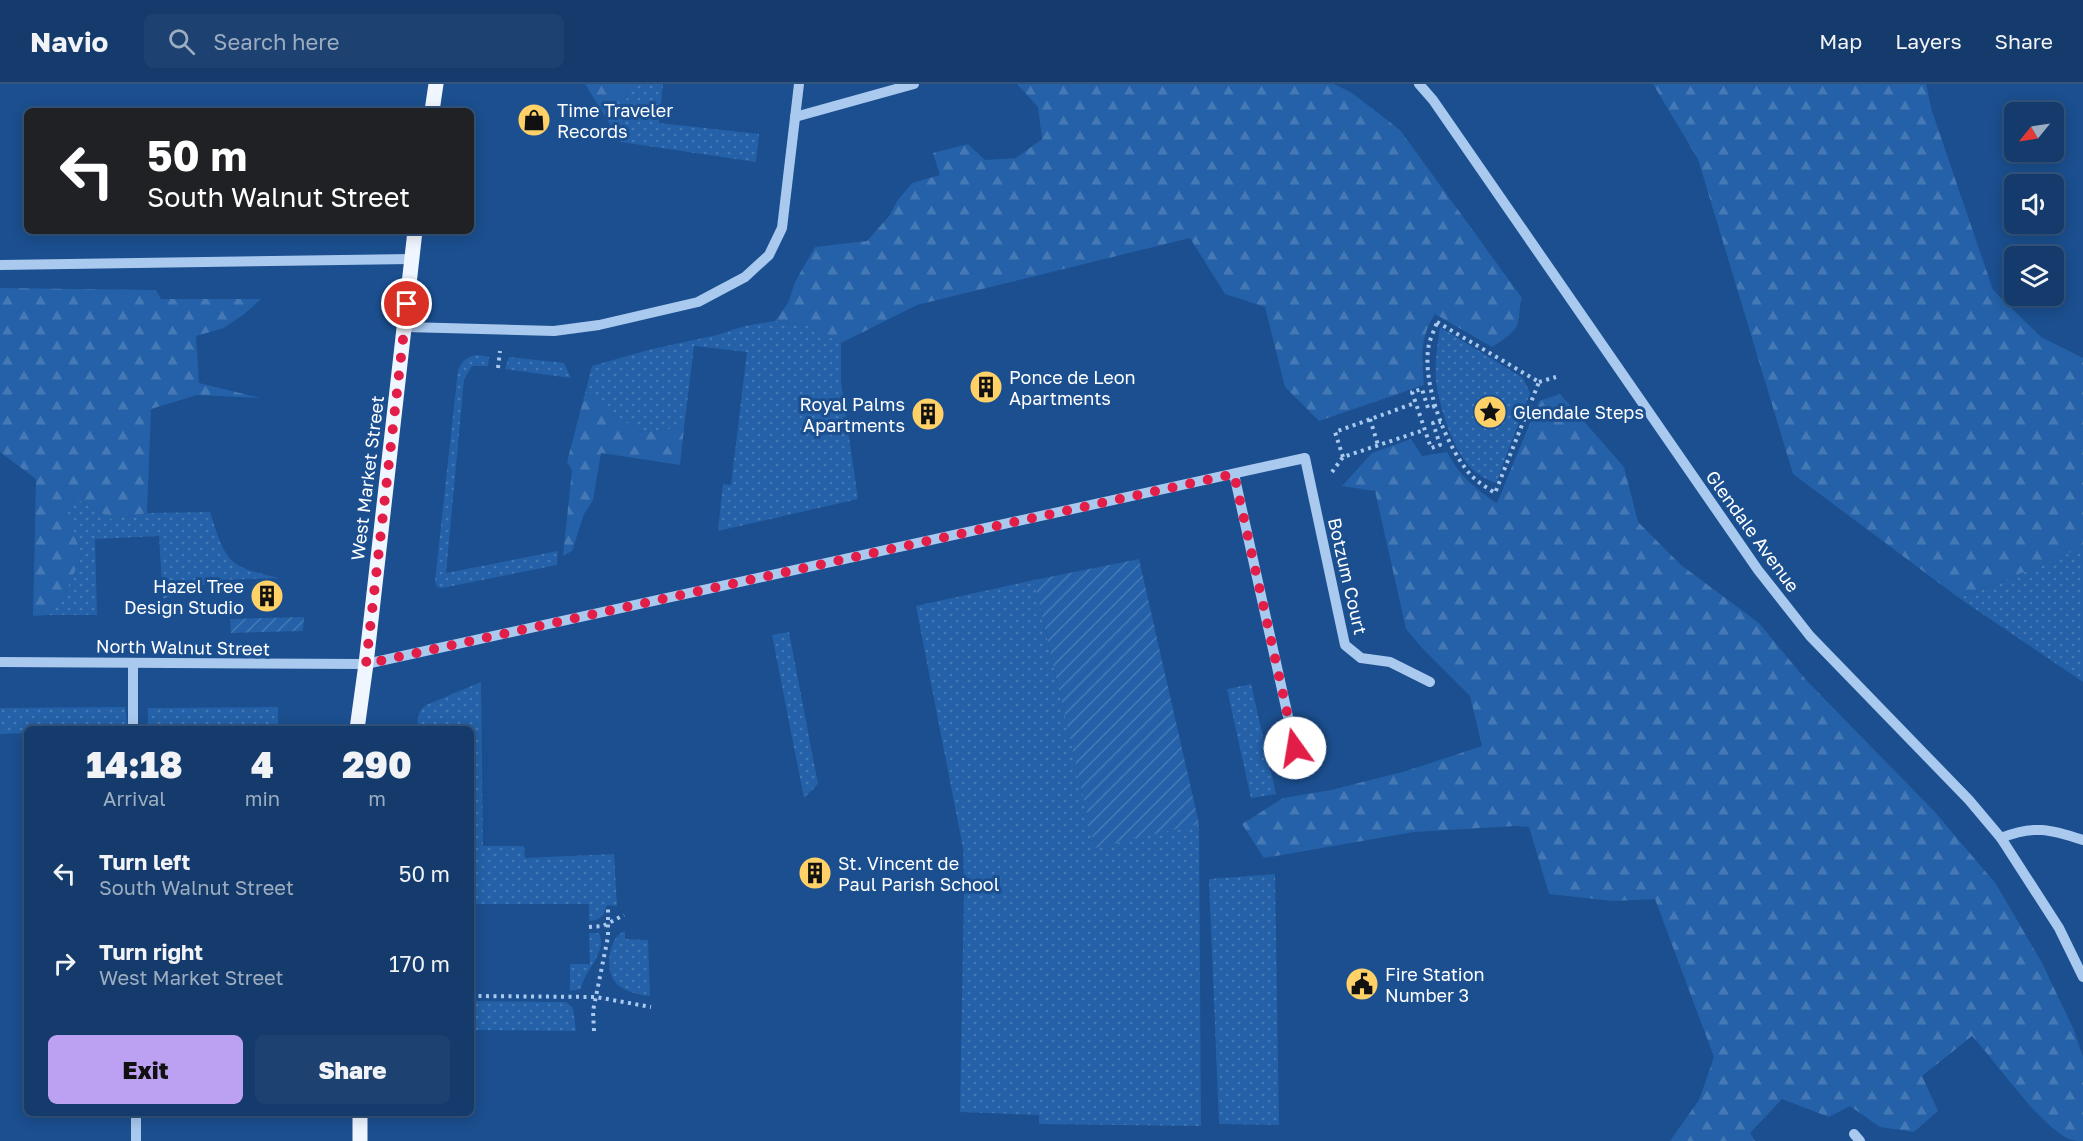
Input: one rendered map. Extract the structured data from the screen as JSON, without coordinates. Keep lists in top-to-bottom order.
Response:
{
  "streets": {
    "main road": ["West Market Street"],
    "street": ["Glendale Avenue", "Botzum Court", "North Walnut Street"]
  },
  "crossings": [
    ["West Market Street", "North Walnut Street"],
    ["Botzum Court", "North Walnut Street"]
  ],
  "places": {
    "shop": ["Time Traveler Records"],
    "building": [
      "Ponce de Leon Apartments",
      "Royal Palms Apartments",
      "Hazel Tree Design Studio",
      "St. Vincent de Paul Parish School"
    ],
    "place": ["Glendale Steps"],
    "public building": ["Fire Station Number 3"]
  },
  "north": "bottom left",
  "page": {
    "header": "Navio",
    "search": "Search here",
    "nav": ["Map", "Layers", "Share"],
    "turn": ["50 m", "South Walnut Street"],
    "eta": [
      "14:18",
      "Arrival",
      "4",
      "min",
      "290",
      "m"
    ],
    "list": [
      {
        "name": "Turn left",
        "note": "South Walnut Street",
        "value": "50 m"
      },
      {
        "name": "Turn right",
        "note": "West Market Street",
        "value": "170 m"
      }
    ],
    "buttons": ["Exit", "Share"]
  }
}
